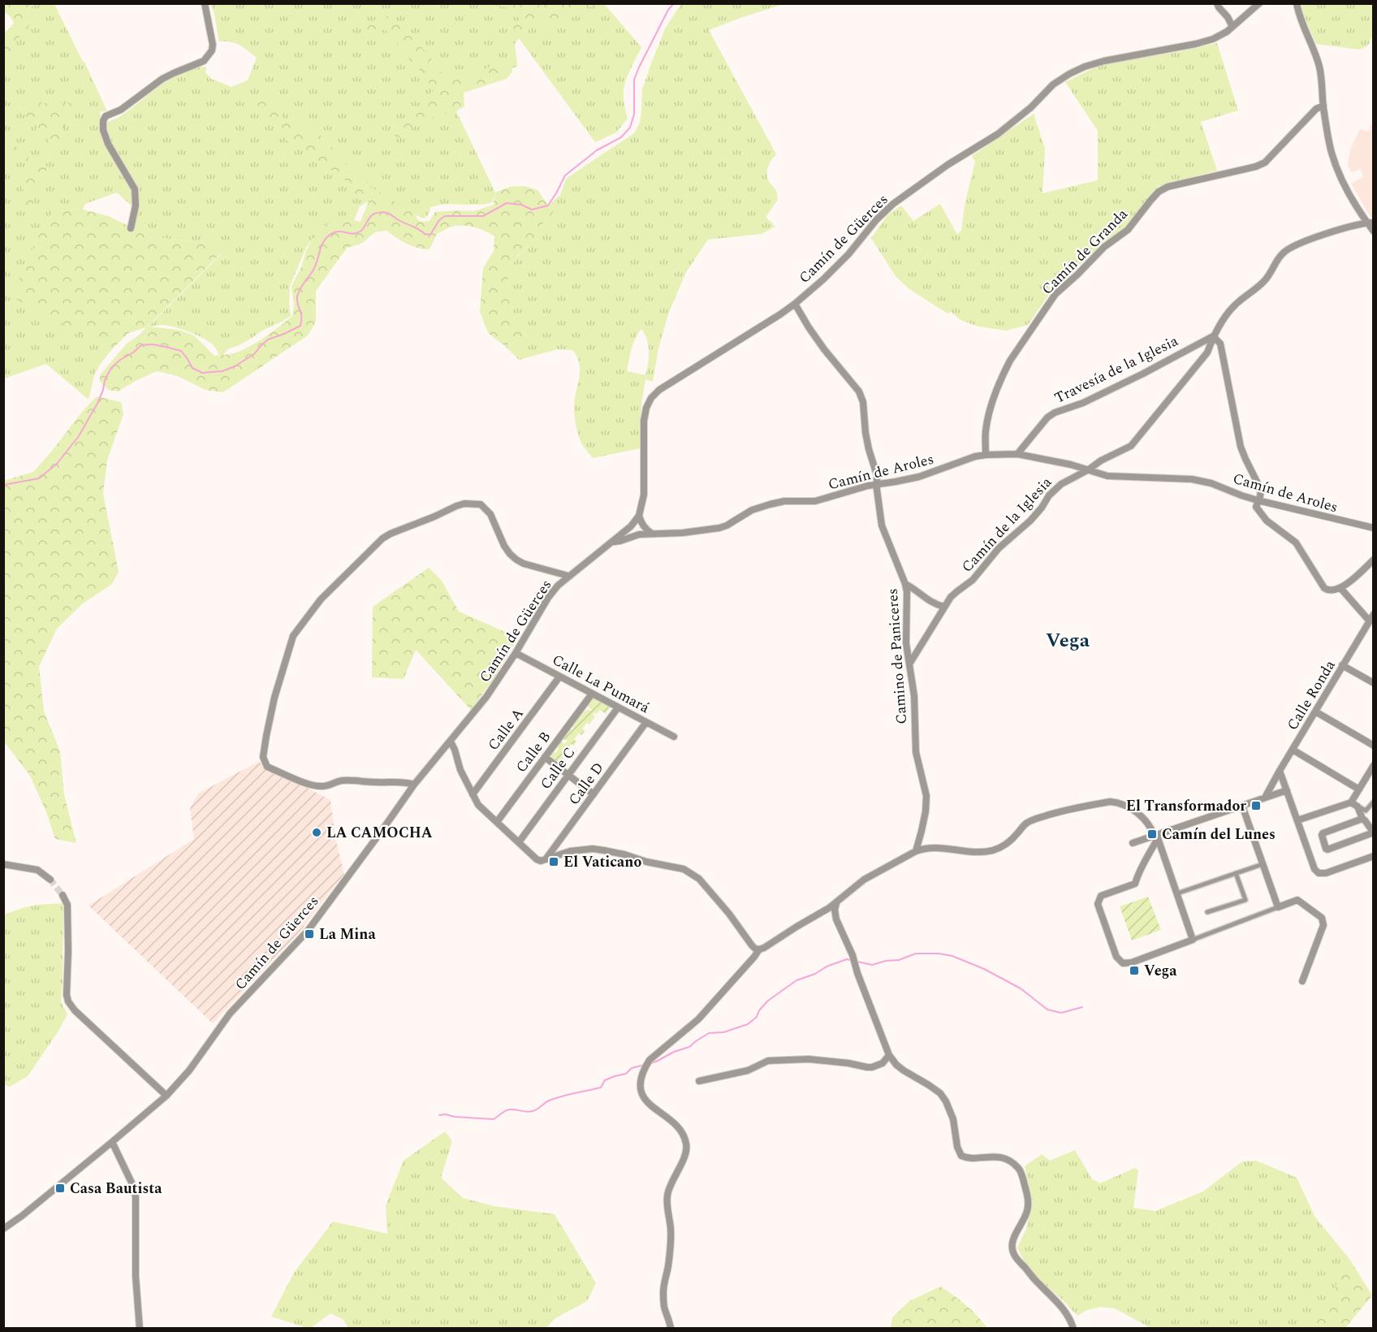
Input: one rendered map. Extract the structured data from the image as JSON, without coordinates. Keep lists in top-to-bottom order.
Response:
{
  "streets": {
    "street": [
      "Camín de Güerces",
      "Camín de Granda",
      "Travesía de la Iglesia",
      "Camín de Aroles",
      "Camín de la Iglesia",
      "Camino de Paniceres",
      "Calle La Pumará",
      "Calle Ronda",
      "Calle A",
      "Calle B",
      "Calle C",
      "Calle D"
    ]
  },
  "crossings": [
    ["Camín de Güerces", "Camín de Aroles"],
    ["Camín de Güerces", "Camino de Paniceres"],
    ["Camín de Güerces", "Calle La Pumará"],
    ["Camín de Granda", "Camín de Aroles"],
    ["Travesía de la Iglesia", "Camín de Aroles"],
    ["Travesía de la Iglesia", "Camín de la Iglesia"],
    ["Camín de Aroles", "Camín de la Iglesia"],
    ["Camín de Aroles", "Camino de Paniceres"],
    ["Camín de la Iglesia", "Camino de Paniceres"],
    ["Calle La Pumará", "Calle D"]
  ],
  "districts": ["Vega"],
  "places": {
    "transit": [
      "El Transformador",
      "Camín del Lunes",
      "El Vaticano",
      "La Mina",
      "Vega",
      "Casa Bautista"
    ],
    "other": ["LA CAMOCHA"]
  }
}
